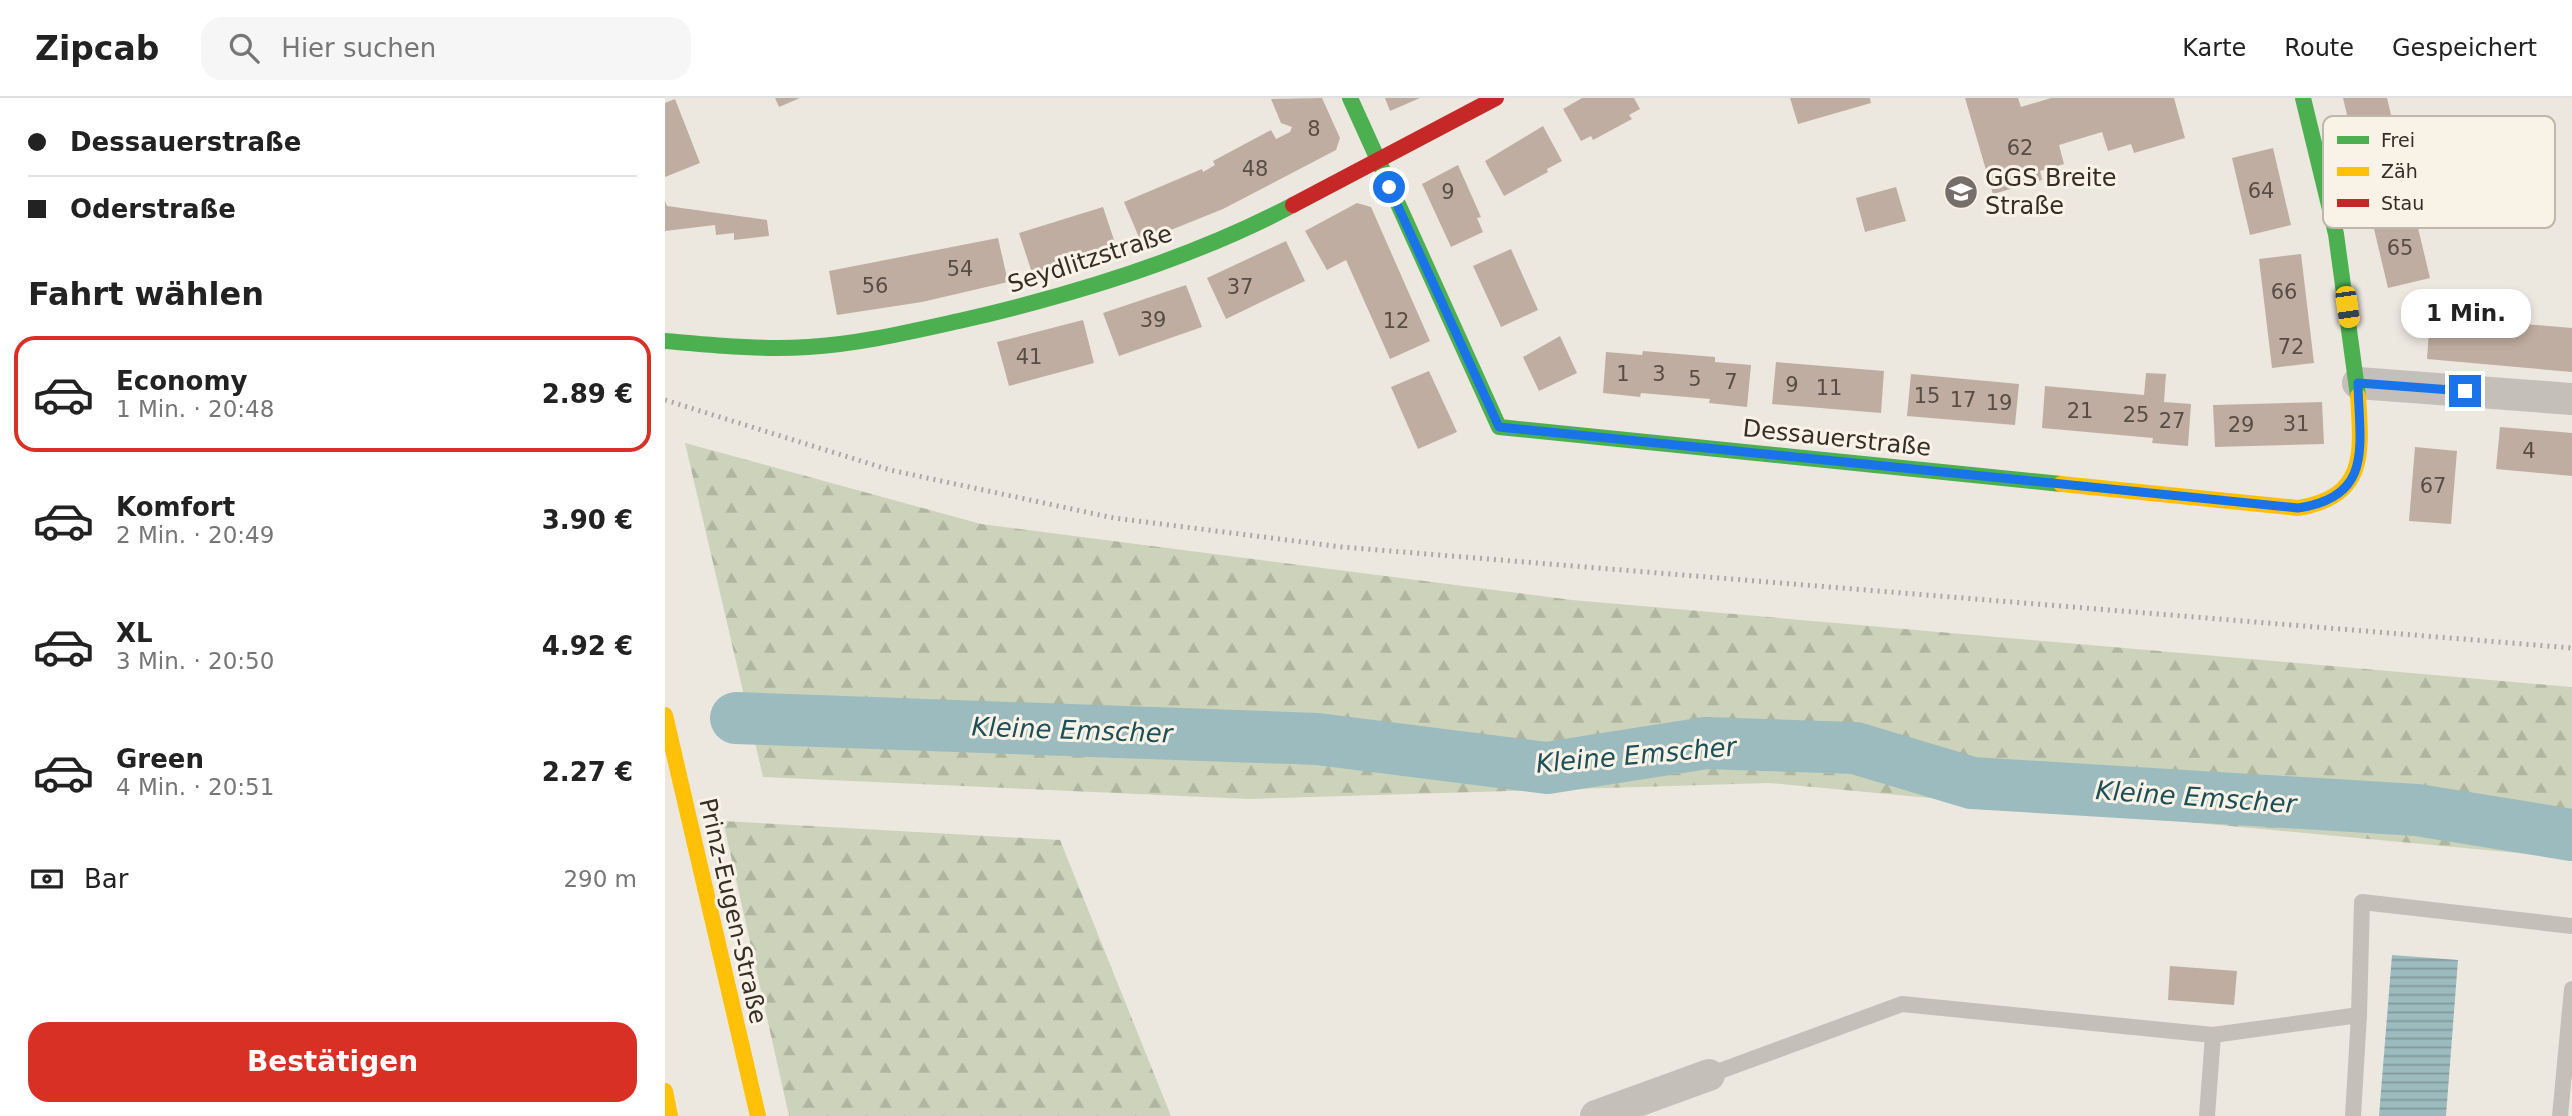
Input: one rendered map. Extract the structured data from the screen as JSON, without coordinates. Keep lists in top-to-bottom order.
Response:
{
  "streets": {
    "main road": ["Seydlitzstraße", "Dessauerstraße", "Prinz-Eugen-Straße"]
  },
  "crossings": [
    ["Seydlitzstraße", "Dessauerstraße"]
  ],
  "water": ["Kleine Emscher"],
  "places": {
    "school or university": ["GGS Breite Straße"]
  },
  "house_numbers": [
    "8",
    "62",
    "48",
    "64",
    "9",
    "65",
    "54",
    "56",
    "37",
    "66",
    "39",
    "12",
    "72",
    "41",
    "1",
    "3",
    "5",
    "7",
    "9",
    "11",
    "15",
    "17",
    "19",
    "21",
    "25",
    "27",
    "31",
    "29",
    "4",
    "67"
  ],
  "legend": ["Frei", "Zäh", "Stau"],
  "page": {
    "header": "Zipcab",
    "search": "Hier suchen",
    "nav": ["Karte", "Route", "Gespeichert"],
    "banner": ["Dessauerstraße", "Oderstraße"],
    "heading": "Fahrt wählen",
    "bubble": "1 Min.",
    "list": [
      {
        "name": "Economy",
        "note": "1 Min. · 20:48",
        "value": "2.89 €"
      },
      {
        "name": "Komfort",
        "note": "2 Min. · 20:49",
        "value": "3.90 €"
      },
      {
        "name": "XL",
        "note": "3 Min. · 20:50",
        "value": "4.92 €"
      },
      {
        "name": "Green",
        "note": "4 Min. · 20:51",
        "value": "2.27 €"
      }
    ],
    "pay": ["Bar", "290 m"],
    "buttons": "Bestätigen"
  }
}
